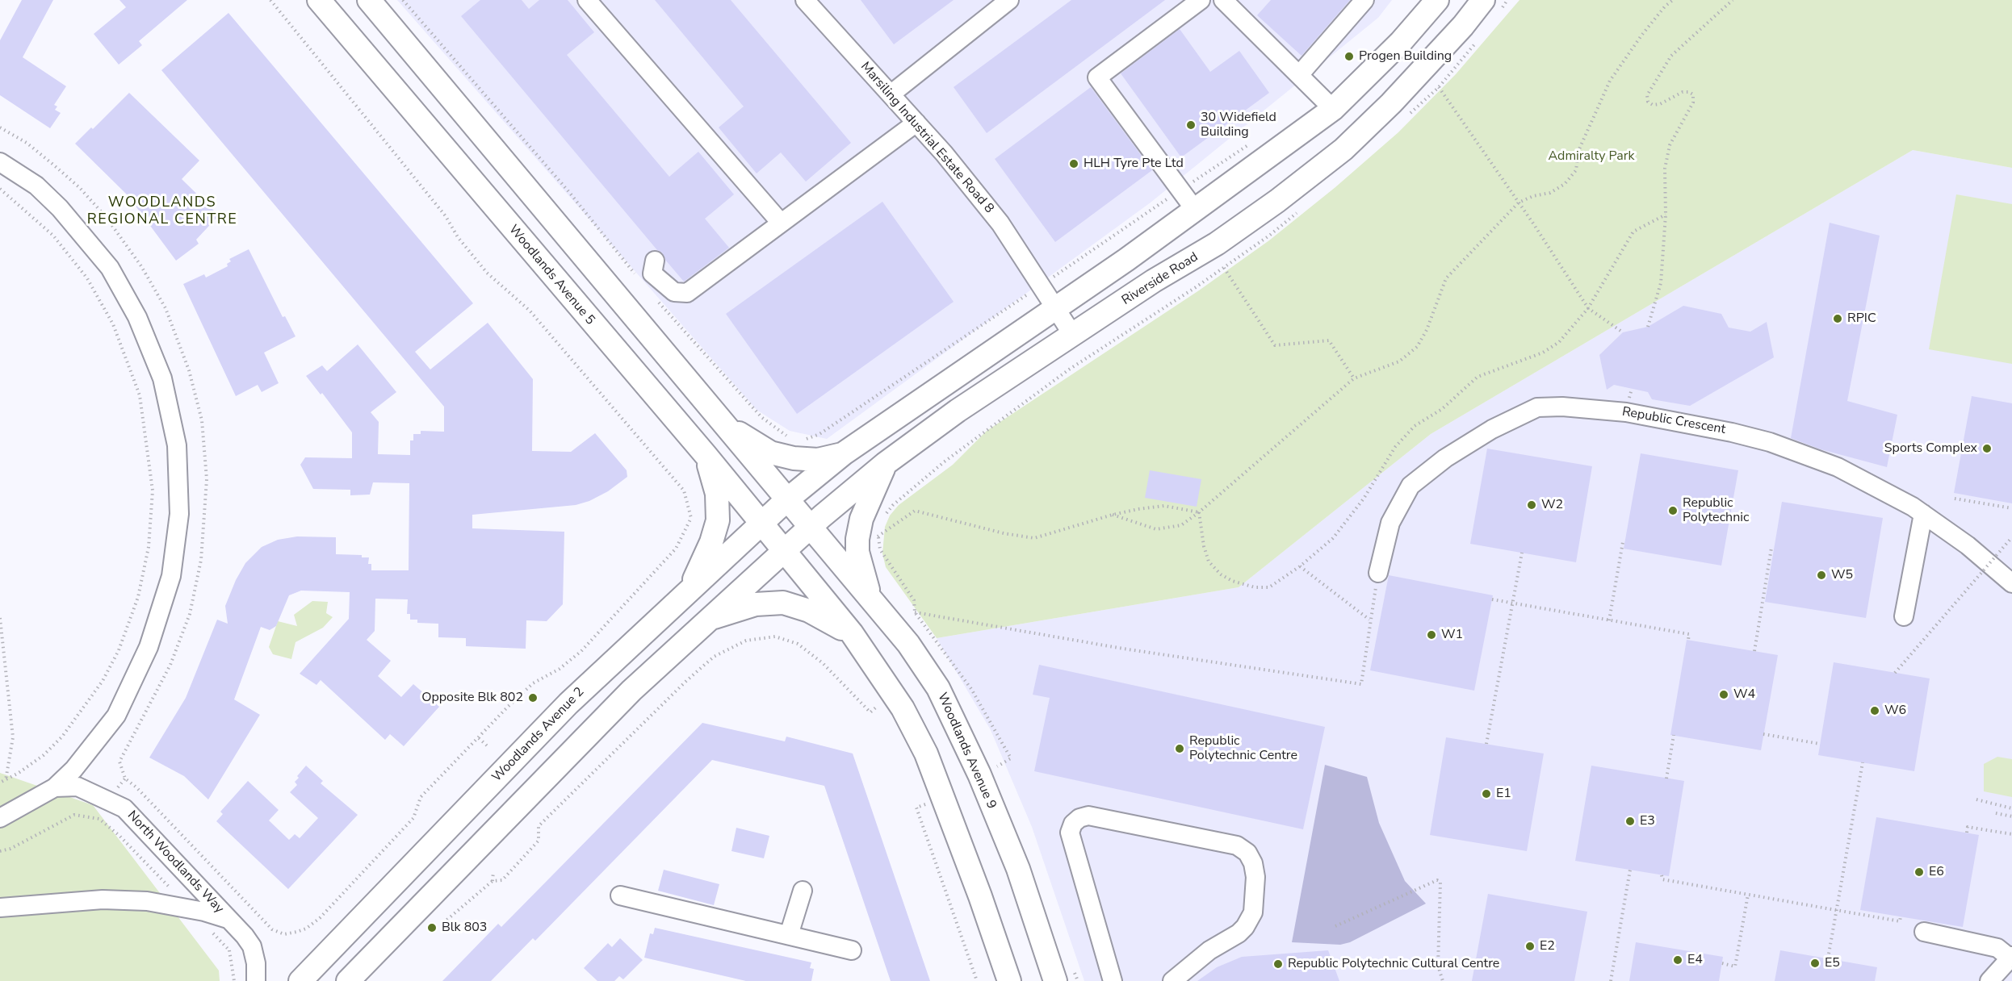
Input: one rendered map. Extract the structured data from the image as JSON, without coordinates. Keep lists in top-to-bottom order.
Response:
{
  "streets": {
    "main road": [
      "Woodlands Avenue 5",
      "Riverside Road",
      "Woodlands Avenue 2",
      "Woodlands Avenue 9"
    ],
    "street": ["Marsiling Industrial Estate Road 8", "Republic Crescent", "North Woodlands Way"]
  },
  "crossings": [
    ["Marsiling Industrial Estate Road 8", "Riverside Road"],
    ["Woodlands Avenue 5", "Woodlands Avenue 2"],
    ["Riverside Road", "Woodlands Avenue 9"]
  ],
  "districts": ["WOODLANDS REGIONAL CENTRE"],
  "parks": ["Admiralty Park"],
  "places": [
    "Progen Building",
    "30 Widefield Building",
    "HLH Tyre Pte Ltd",
    "RPIC",
    "Sports Complex",
    "W2",
    "Republic Polytechnic",
    "W5",
    "W1",
    "W4",
    "Opposite Blk 802",
    "W6",
    "Republic Polytechnic Centre",
    "E1",
    "E3",
    "E6",
    "Blk 803",
    "E2",
    "E4",
    "E5",
    "Republic Polytechnic Cultural Centre"
  ]
}
